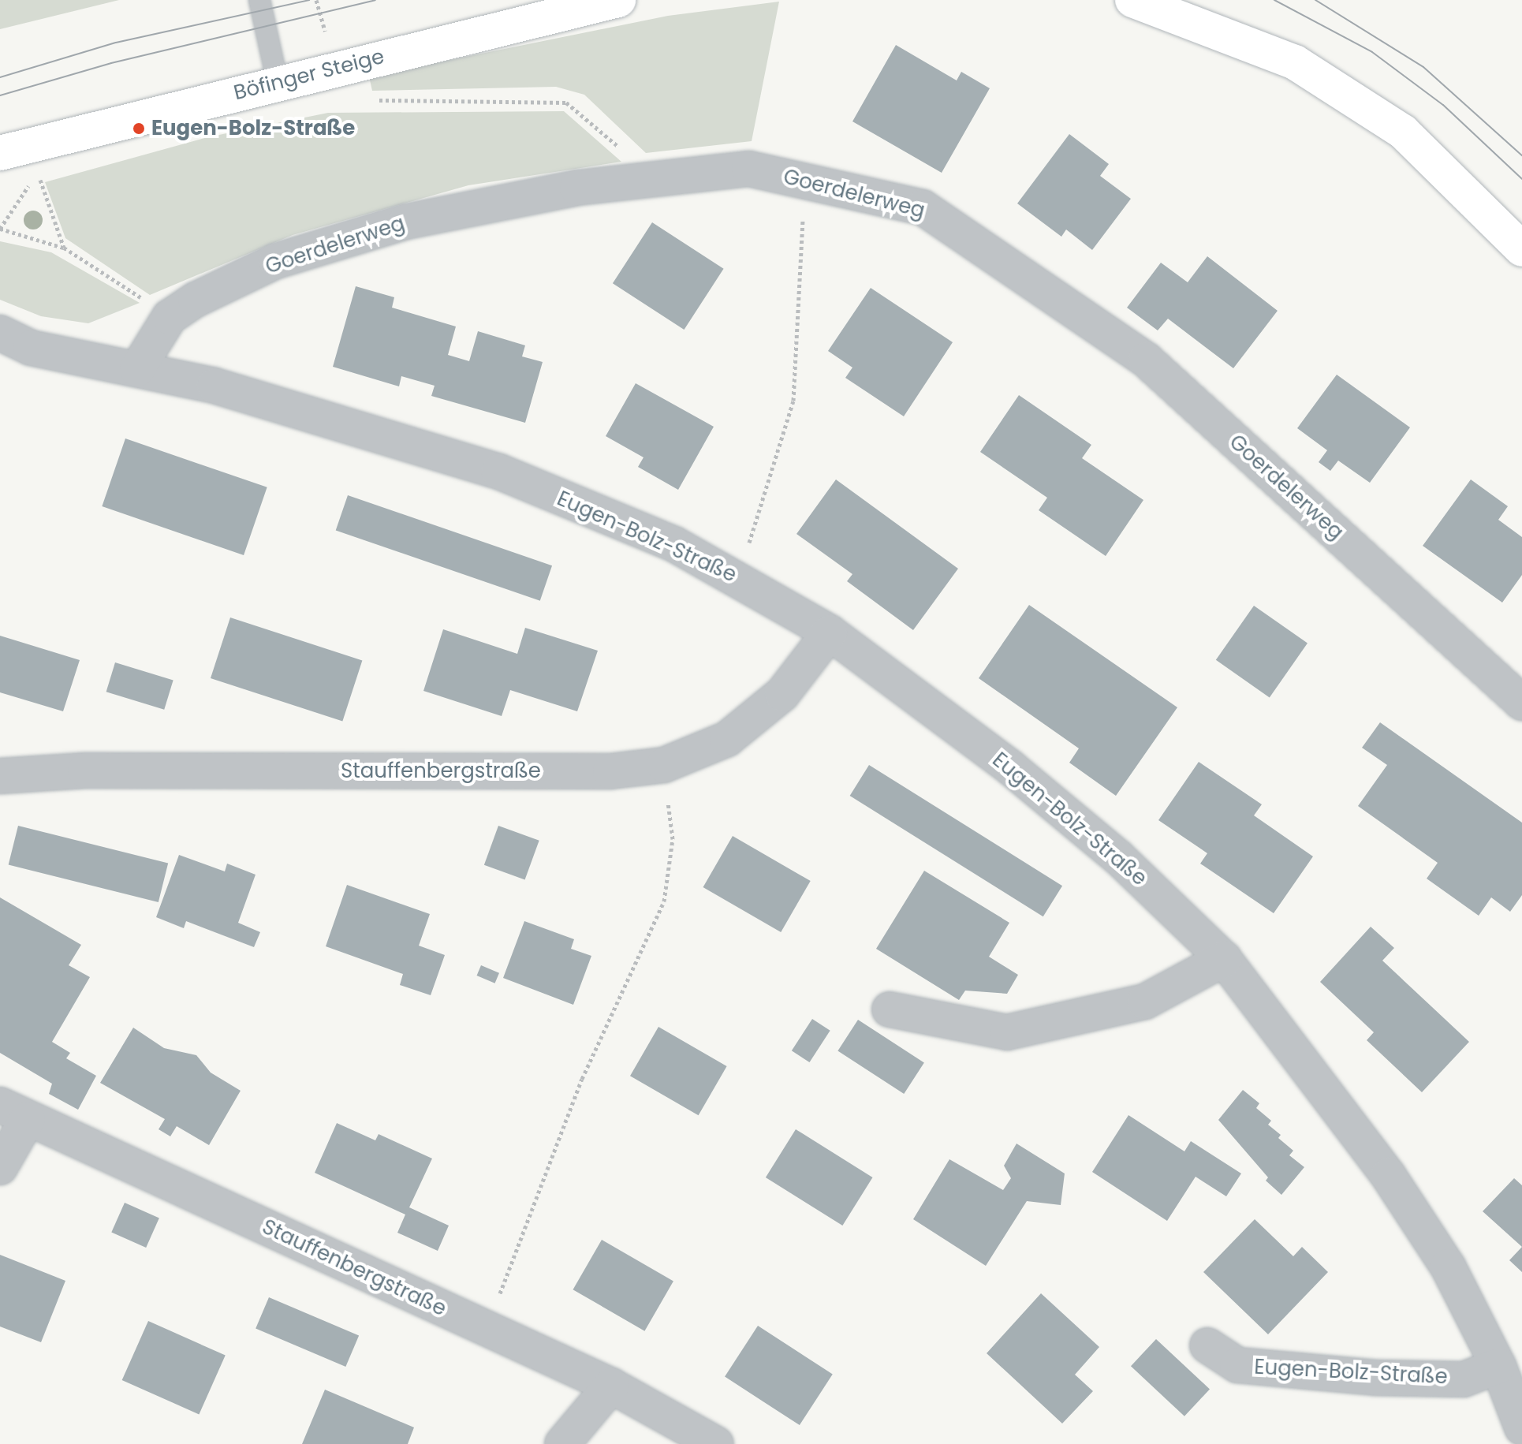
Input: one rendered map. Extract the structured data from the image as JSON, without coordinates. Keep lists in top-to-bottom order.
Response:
{
  "streets": {
    "street": [
      "Böfinger Steige",
      "Goerdelerweg",
      "Eugen-Bolz-Straße",
      "Stauffenbergstraße"
    ]
  },
  "crossings": [
    ["Eugen-Bolz-Straße", "Stauffenbergstraße"]
  ],
  "places": ["Eugen-Bolz-Straße"]
}
